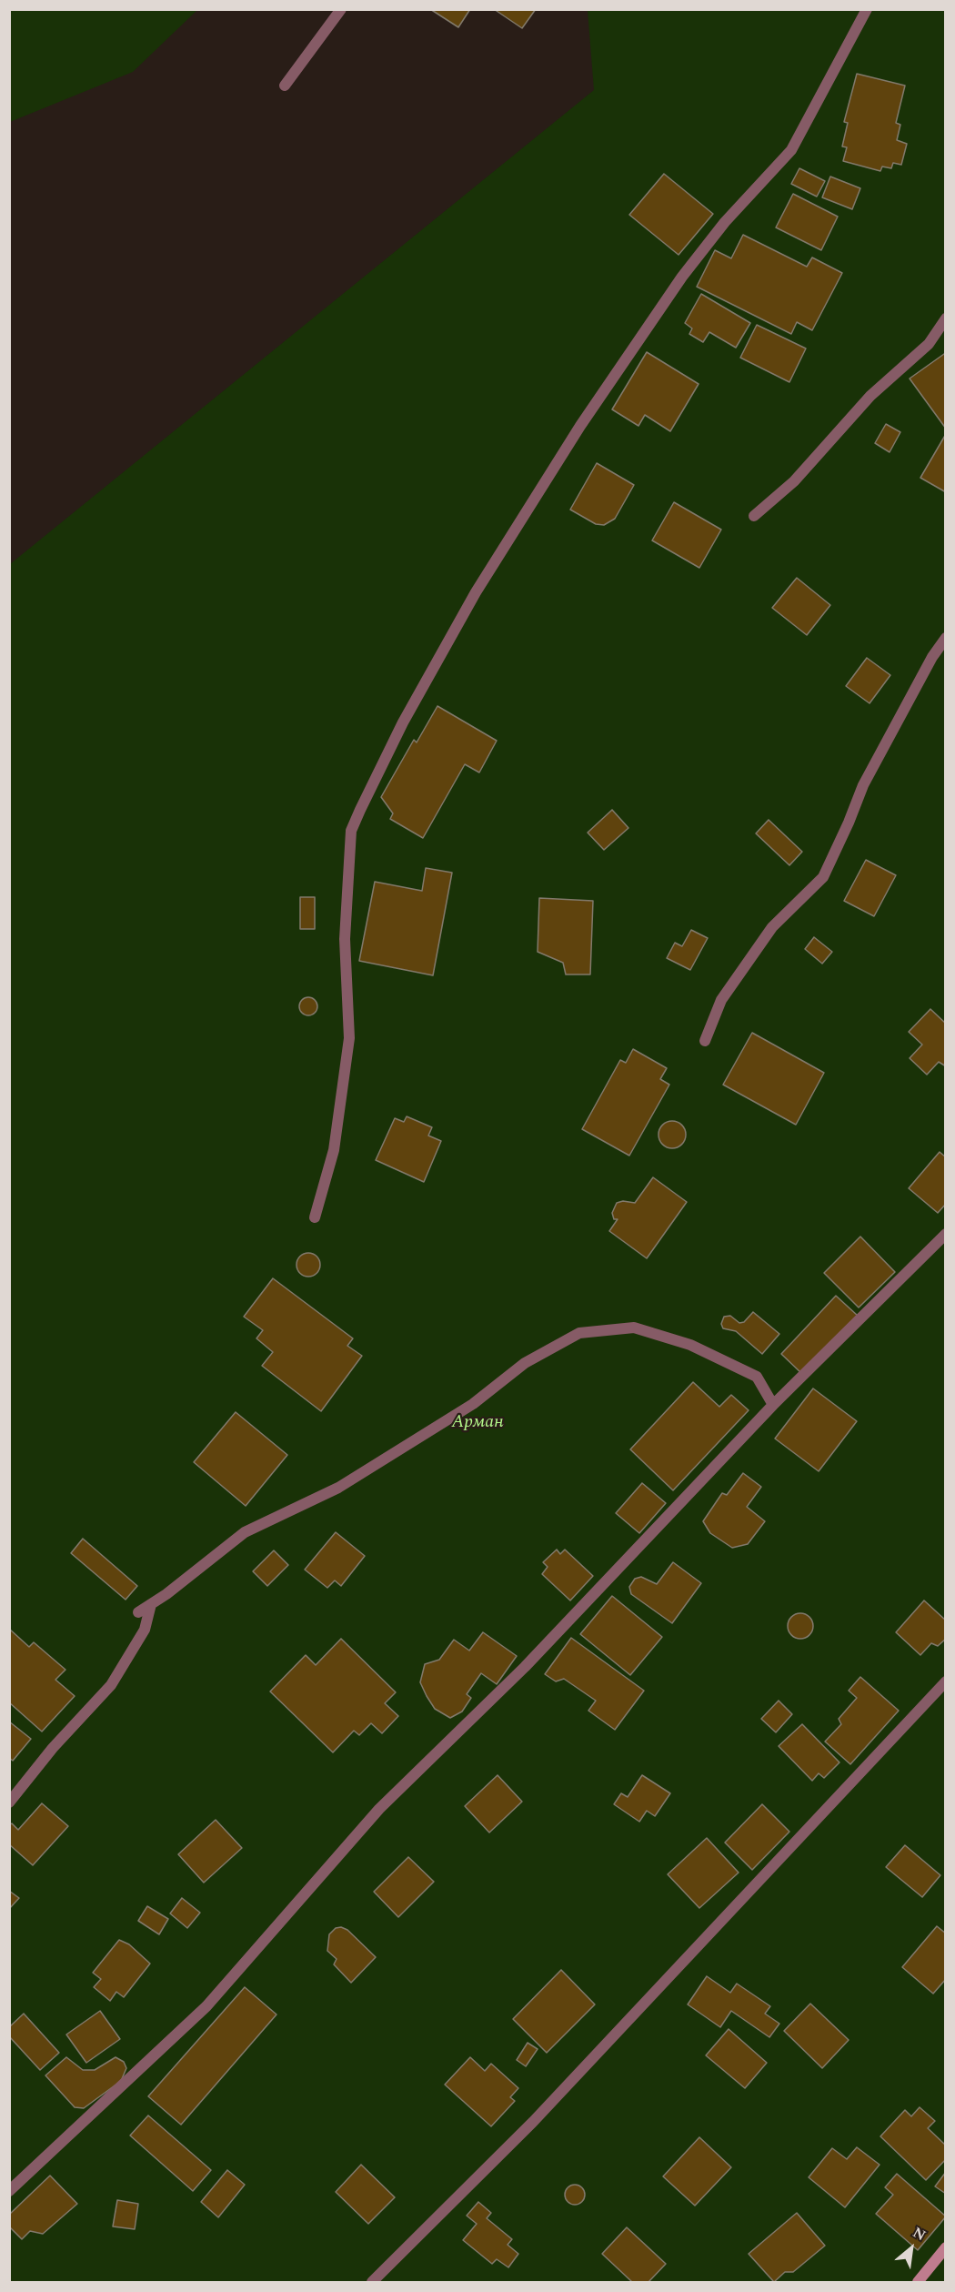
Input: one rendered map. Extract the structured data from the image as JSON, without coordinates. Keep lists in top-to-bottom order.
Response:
{
  "parks": ["Арман"],
  "north": "top right"
}
